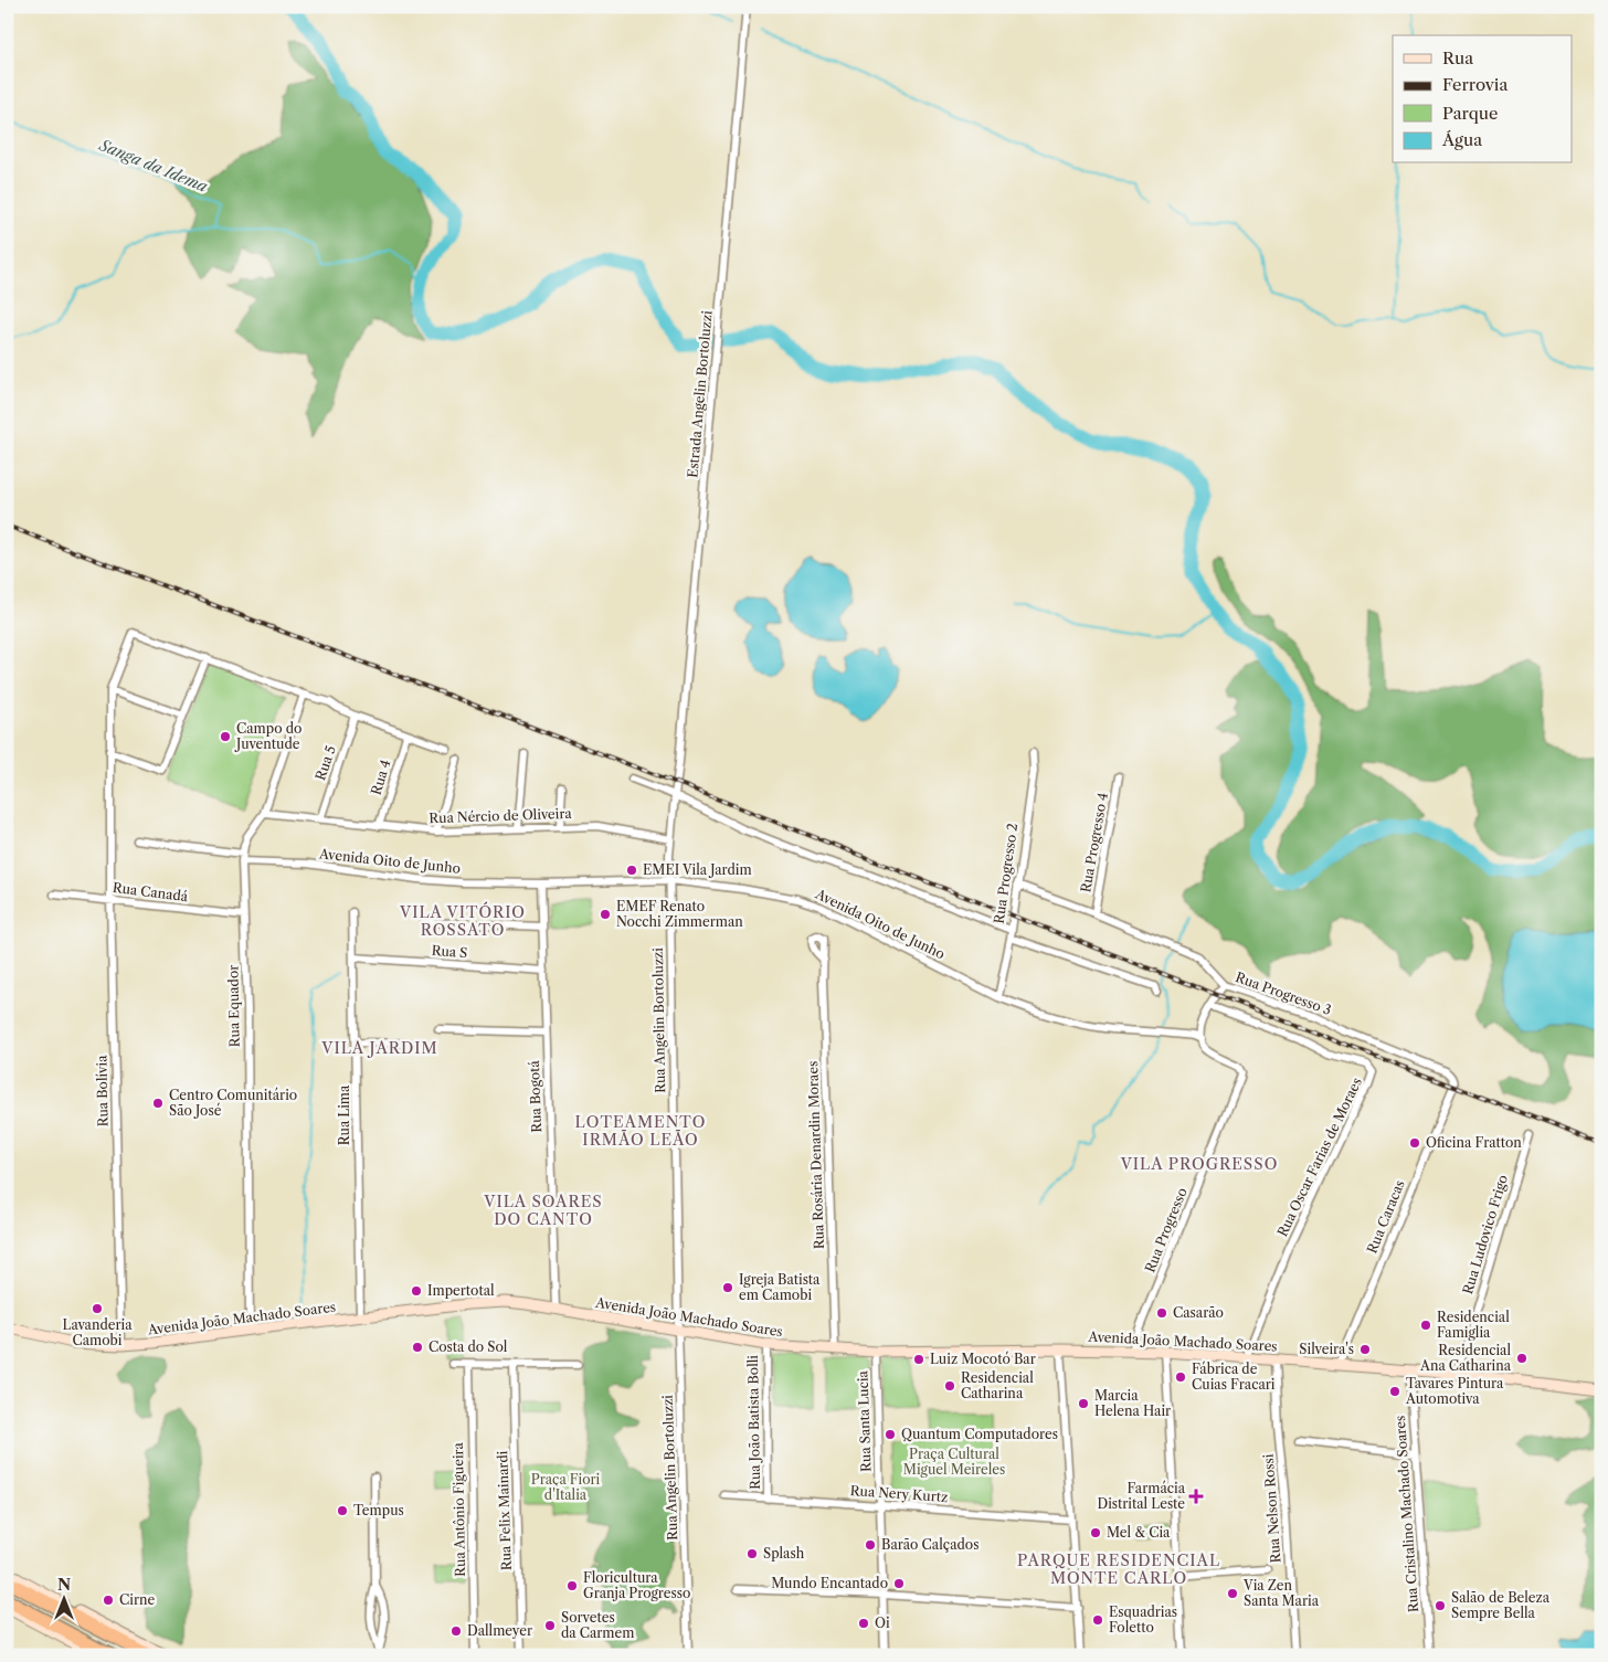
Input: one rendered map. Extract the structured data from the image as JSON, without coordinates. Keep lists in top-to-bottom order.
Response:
{
  "streets": {
    "main road": ["Avenida João Machado Soares"],
    "street": [
      "Estrada Angelin Bortoluzzi",
      "Rua 5",
      "Rua 4",
      "Rua Nércio de Oliveira",
      "Rua Progresso 4",
      "Avenida Oito de Junho",
      "Rua Progresso 2",
      "Rua Canadá",
      "Rua S",
      "Rua Progresso 3",
      "Rua Equador",
      "Rua Angelin Bortoluzzi",
      "Rua Bolívia",
      "Rua Bogotá",
      "Rua Lima",
      "Rua Rosária Denardin Moraes",
      "Rua Oscar Farias de Moraes",
      "Rua Caracas",
      "Rua Progresso",
      "Rua Ludovico Frigo",
      "Rua Santa Lucia",
      "Rua João Batista Bolli",
      "Rua Nery Kurtz",
      "Rua Nelson Rossi",
      "Rua Antônio Figueira",
      "Rua Felix Mainardi",
      "Rua Cristalino Machado Soares"
    ]
  },
  "crossings": [
    ["Estrada Angelin Bortoluzzi", "Rua Angelin Bortoluzzi"],
    ["Rua 5", "Rua Nércio de Oliveira"],
    ["Rua 4", "Rua Nércio de Oliveira"],
    ["Rua Nércio de Oliveira", "Rua Equador"],
    ["Rua Nércio de Oliveira", "Rua Angelin Bortoluzzi"],
    ["Rua Progresso 4", "Rua Progresso 3"],
    ["Avenida Oito de Junho", "Rua Progresso 2"],
    ["Avenida Oito de Junho", "Rua Equador"],
    ["Avenida Oito de Junho", "Rua Angelin Bortoluzzi"],
    ["Avenida Oito de Junho", "Rua Bogotá"],
    ["Avenida Oito de Junho", "Rua Progresso"],
    ["Rua Progresso 2", "Rua Progresso 3"],
    ["Rua Canadá", "Rua Equador"],
    ["Rua Canadá", "Rua Bolívia"],
    ["Rua S", "Rua Bogotá"],
    ["Rua S", "Rua Lima"],
    ["Rua Progresso 3", "Rua Caracas"],
    ["Rua Equador", "Avenida João Machado Soares"],
    ["Rua Angelin Bortoluzzi", "Avenida João Machado Soares"],
    ["Rua Bolívia", "Avenida João Machado Soares"],
    ["Rua Bogotá", "Avenida João Machado Soares"],
    ["Rua Lima", "Avenida João Machado Soares"],
    ["Rua Rosária Denardin Moraes", "Avenida João Machado Soares"],
    ["Rua Oscar Farias de Moraes", "Avenida João Machado Soares"],
    ["Rua Caracas", "Avenida João Machado Soares"],
    ["Rua Progresso", "Avenida João Machado Soares"],
    ["Rua Ludovico Frigo", "Avenida João Machado Soares"],
    ["Avenida João Machado Soares", "Rua Santa Lucia"],
    ["Avenida João Machado Soares", "Rua João Batista Bolli"],
    ["Avenida João Machado Soares", "Rua Nelson Rossi"],
    ["Avenida João Machado Soares", "Rua Cristalino Machado Soares"],
    ["Rua Santa Lucia", "Rua Nery Kurtz"],
    ["Rua João Batista Bolli", "Rua Nery Kurtz"]
  ],
  "districts": [
    "VILA VITÓRIO ROSSATO",
    "VILA JARDIM",
    "LOTEAMENTO IRMÃO LEÃO",
    "VILA PROGRESSO",
    "VILA SOARES DO CANTO",
    "PARQUE RESIDENCIAL MONTE CARLO"
  ],
  "water": ["Sanga da Idema"],
  "parks": ["Praça Cultural Miguel Meireles", "Praça Fiori d'Italia"],
  "places": {
    "other": [
      "Campo do Juventude",
      "EMEI Vila Jardim",
      "EMEF Renato Nocchi Zimmerman",
      "Centro Comunitário São José",
      "Oficina Fratton",
      "Igreja Batista em Camobi",
      "Impertotal",
      "Lavanderia Camobi",
      "Casarão",
      "Residencial Famiglia",
      "Costa do Sol",
      "Silveira's",
      "Residencial Ana Catharina",
      "Luiz Mocotó Bar",
      "Fábrica de Cuias Fracari",
      "Residencial Catharina",
      "Tavares Pintura Automotiva",
      "Marcia Helena Hair",
      "Quantum Computadores",
      "Tempus",
      "Mel & Cia",
      "Barão Calçados",
      "Splash",
      "Mundo Encantado",
      "Floricultura Granja Progresso",
      "Via Zen Santa Maria",
      "Cirne",
      "Salão de Beleza Sempre Bella",
      "Esquadrias Foletto",
      "Oi",
      "Sorvetes da Carmem",
      "Dallmeyer"
    ],
    "health": ["Farmácia Distrital Leste"]
  },
  "legend": [
    "Rua",
    "Ferrovia",
    "Parque",
    "Água"
  ],
  "north": "top"
}
